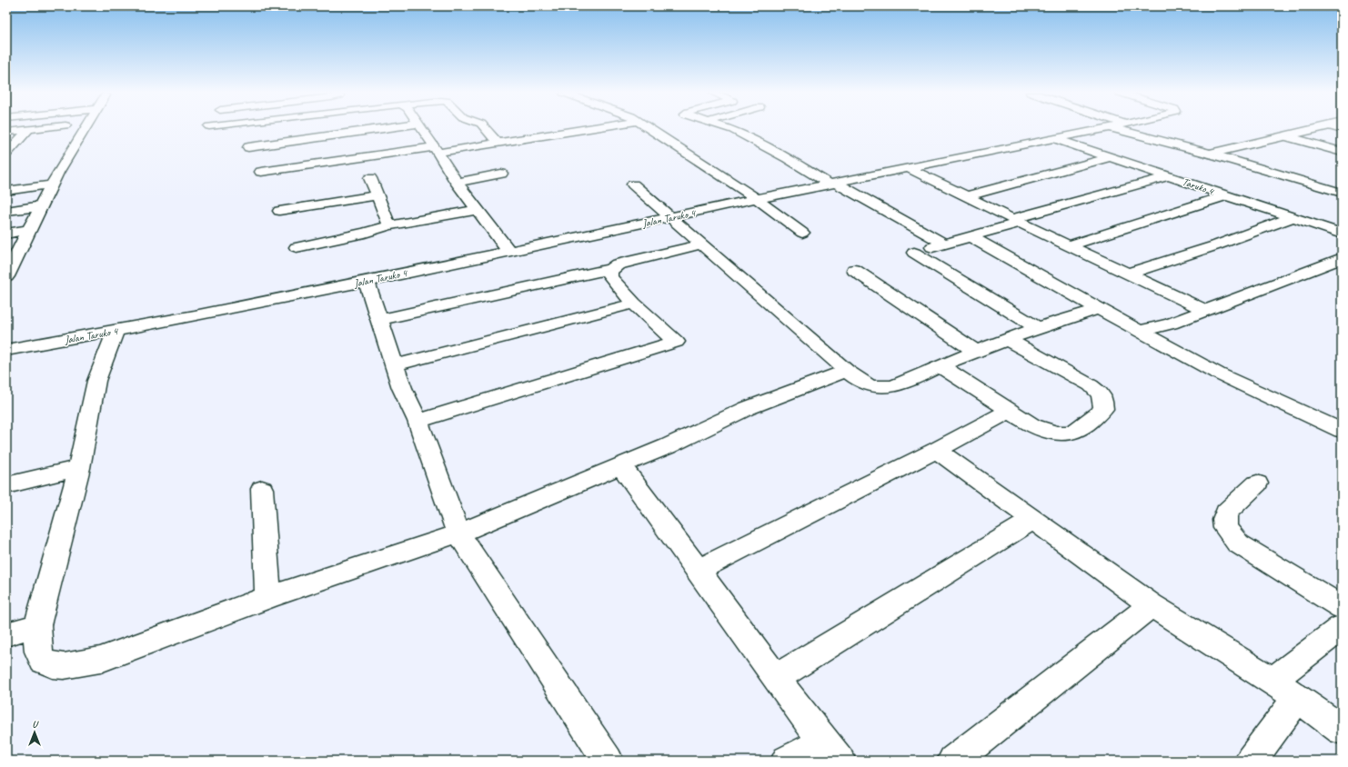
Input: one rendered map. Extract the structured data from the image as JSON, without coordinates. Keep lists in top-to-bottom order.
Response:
{
  "streets": {
    "street": ["Taruko 4", "Jalan Taruko 4"]
  },
  "crossings": [
    ["Taruko 4", "Jalan Taruko 4"]
  ],
  "north": "top"
}
